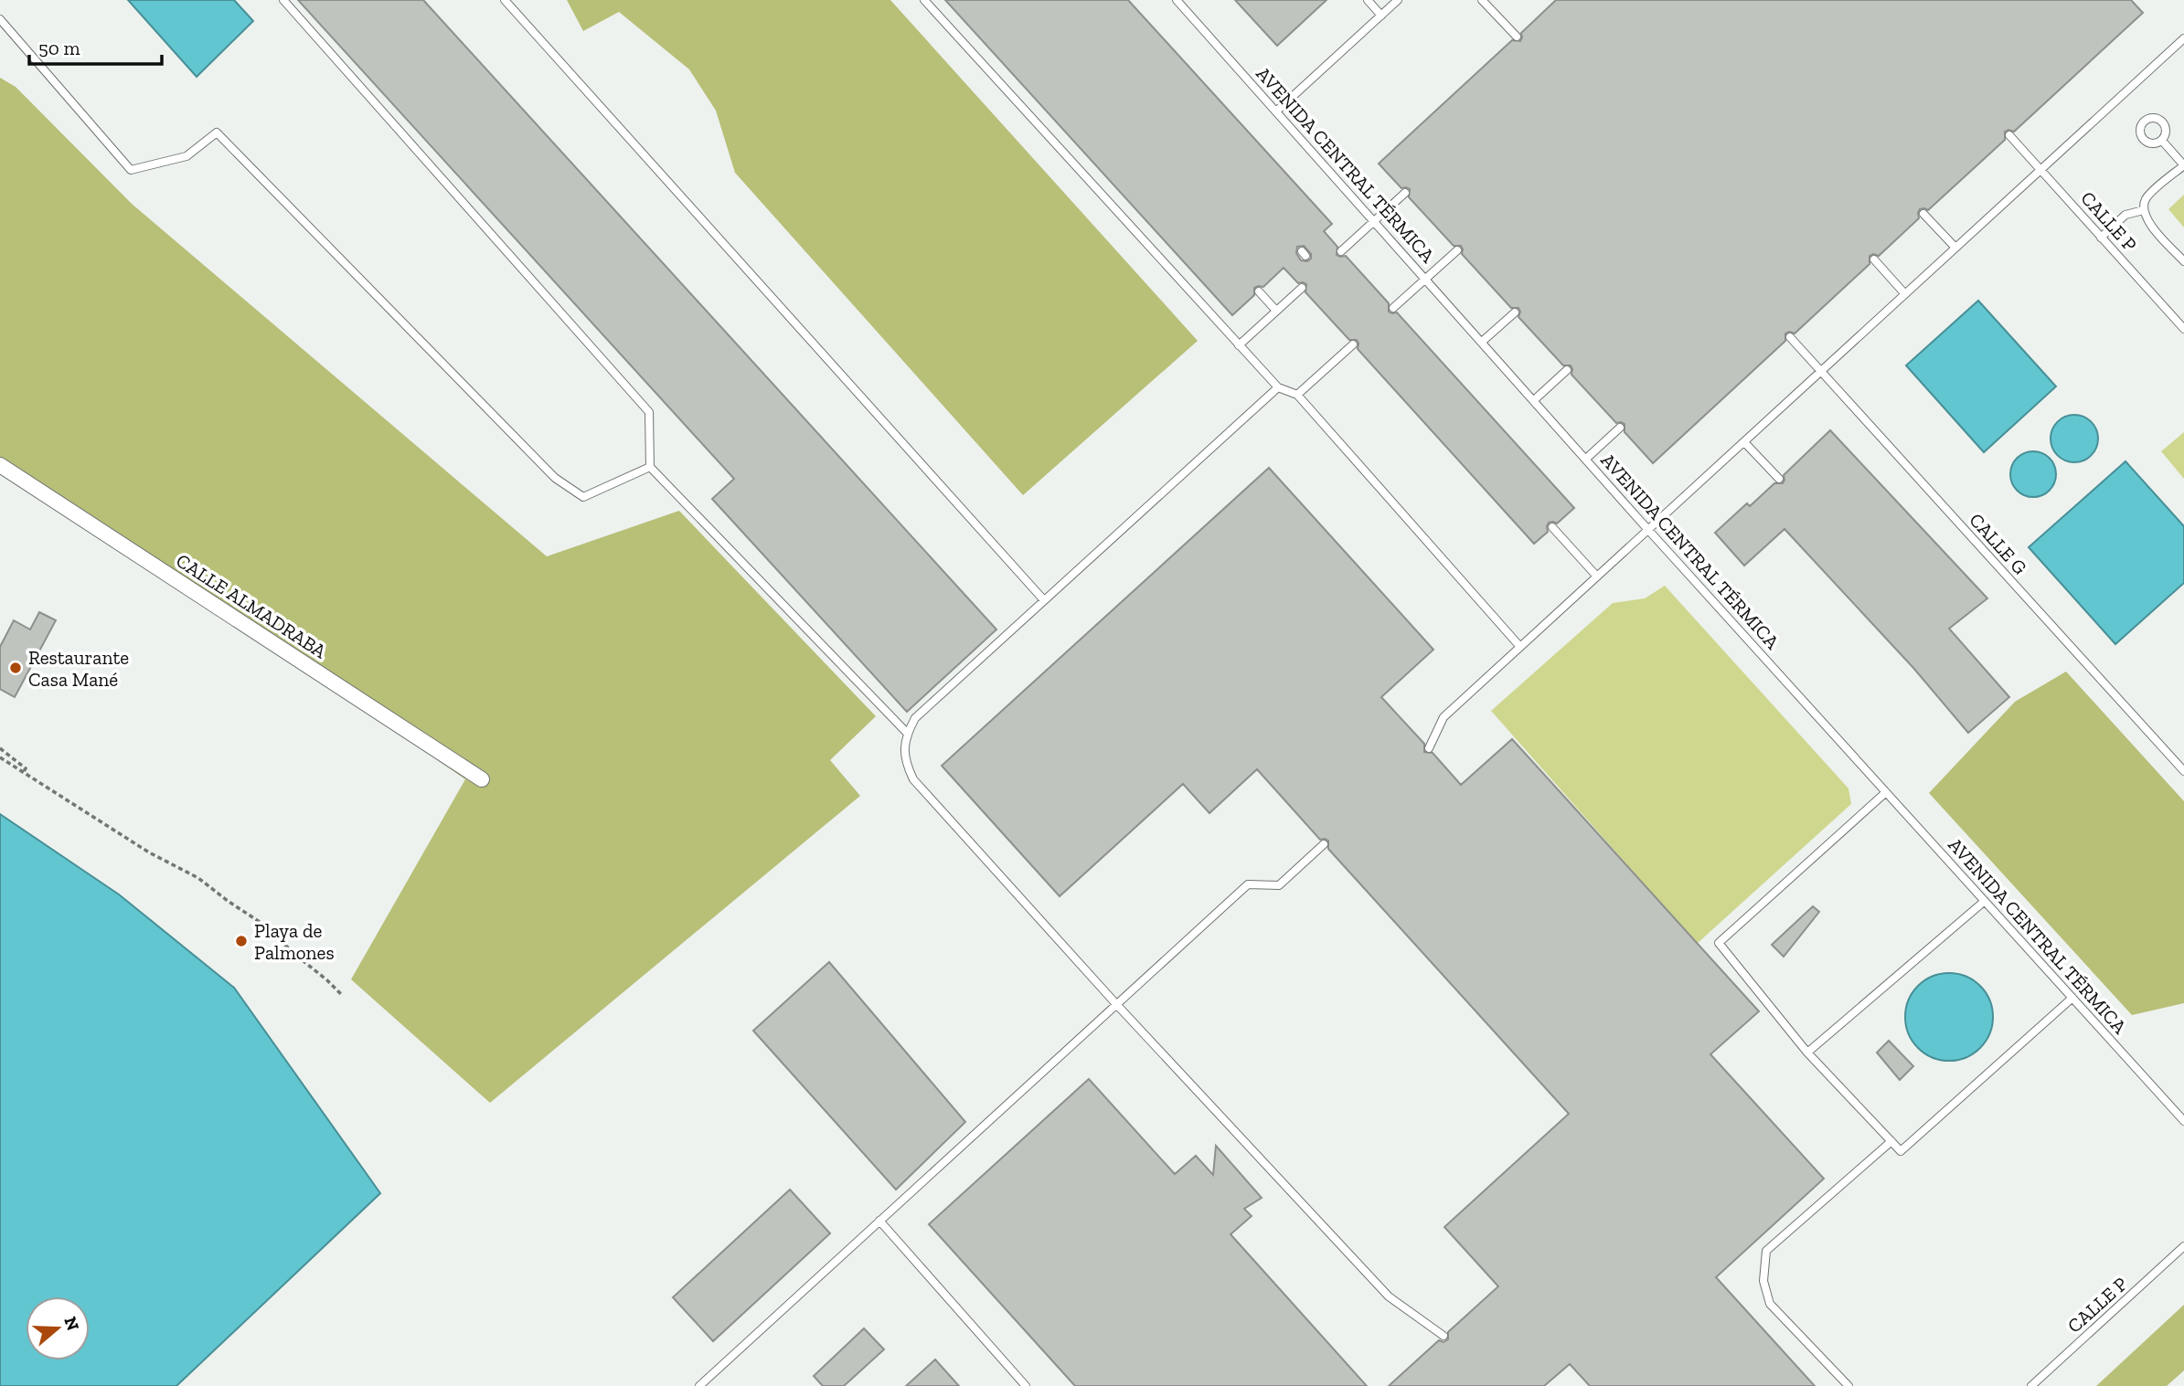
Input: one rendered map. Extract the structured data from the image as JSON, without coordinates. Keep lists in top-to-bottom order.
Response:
{
  "streets": {
    "street": ["CALLE ALMADRABA"],
    "lane": ["AVENIDA CENTRAL TÉRMICA", "CALLE P", "CALLE G"]
  },
  "places": ["Restaurante Casa Mané", "Playa de Palmones"],
  "scale_bar": "50 m",
  "north": "right"
}
